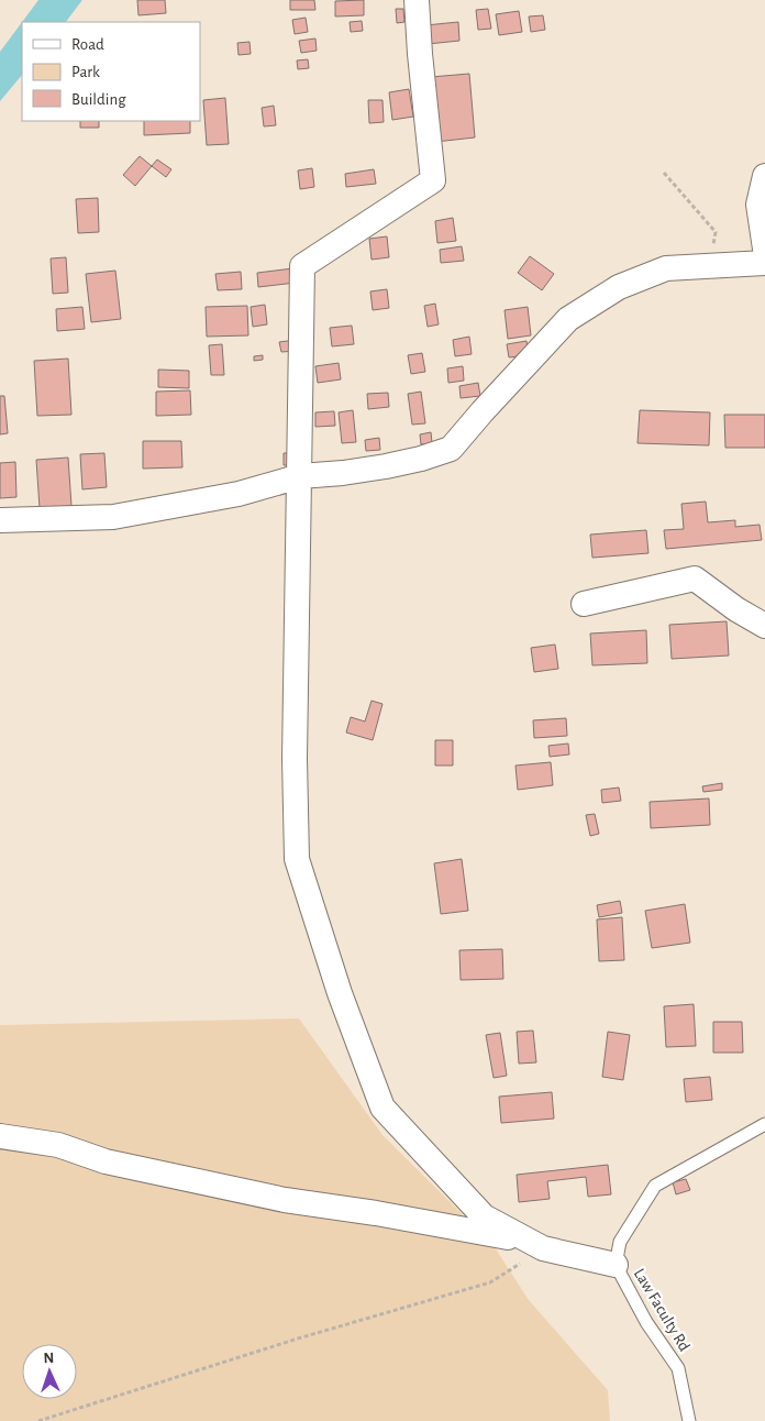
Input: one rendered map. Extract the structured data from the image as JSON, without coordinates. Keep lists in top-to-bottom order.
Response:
{
  "streets": {
    "lane": ["Law Faculty Rd"]
  },
  "legend": ["Road", "Park", "Building"],
  "north": "top"
}
